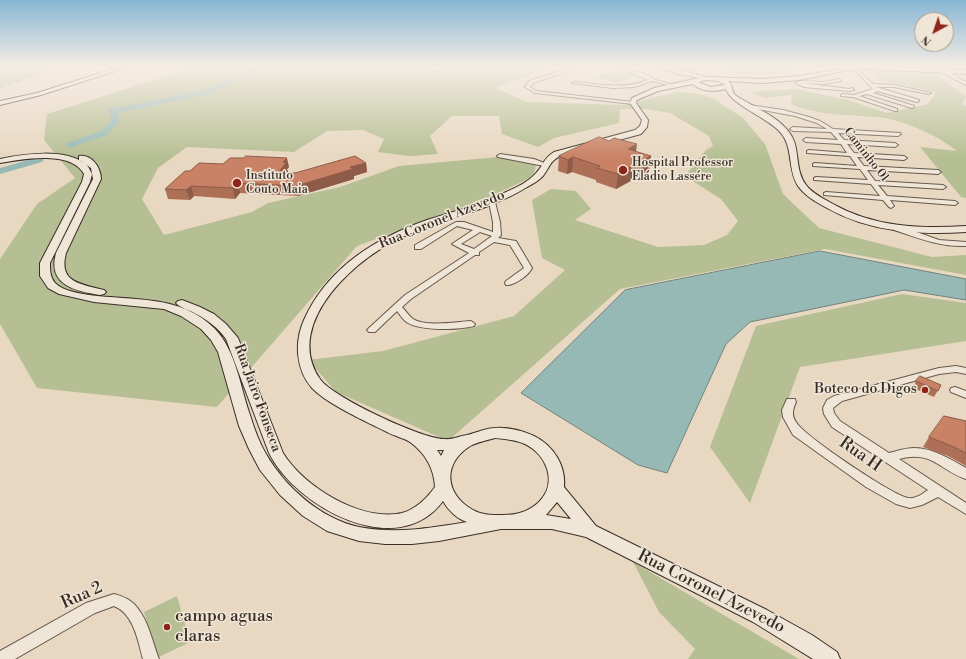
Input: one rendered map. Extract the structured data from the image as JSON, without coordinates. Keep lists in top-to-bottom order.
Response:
{
  "streets": {
    "main road": ["Rua Coronel Azevedo", "Rua Jairo Fonseca"],
    "street": ["Caminho 01", "Rua H", "Rua 2"]
  },
  "places": [
    "Hospital Professor Eládio Lassére",
    "Instituto Couto Maia",
    "Boteco do Digos",
    "campo aguas claras"
  ],
  "north": "bottom left"
}
